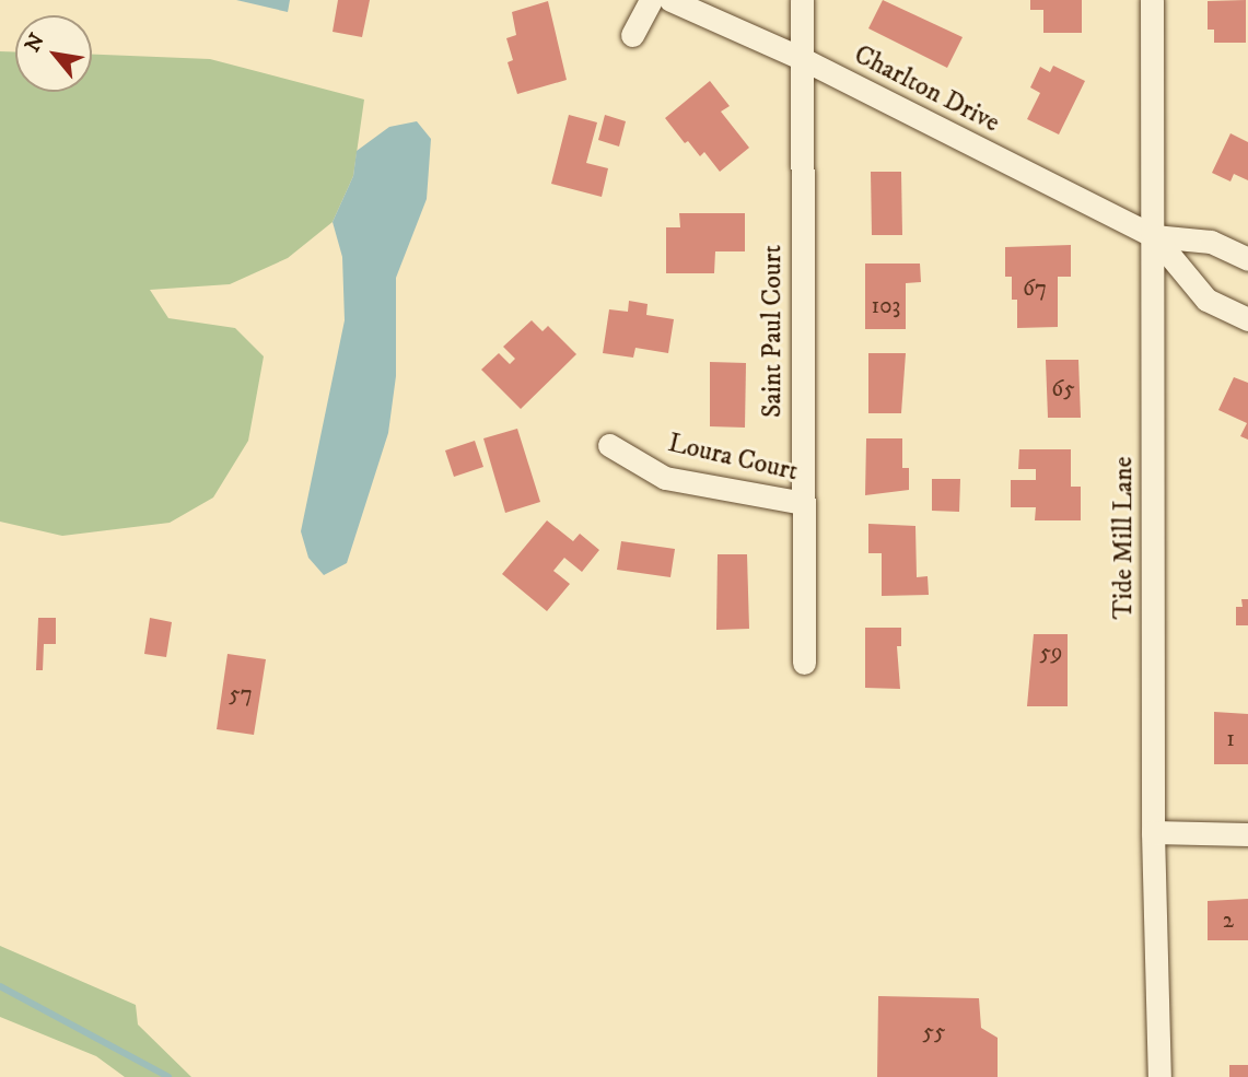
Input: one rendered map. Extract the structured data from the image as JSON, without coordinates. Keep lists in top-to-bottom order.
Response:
{
  "streets": {
    "street": [
      "Charlton Drive",
      "Saint Paul Court",
      "Loura Court",
      "Tide Mill Lane"
    ]
  },
  "crossings": [
    ["Charlton Drive", "Saint Paul Court"],
    ["Charlton Drive", "Tide Mill Lane"],
    ["Saint Paul Court", "Loura Court"]
  ],
  "house_numbers": [
    "67",
    "103",
    "65",
    "59",
    "57",
    "1",
    "2",
    "55"
  ],
  "north": "top left"
}
